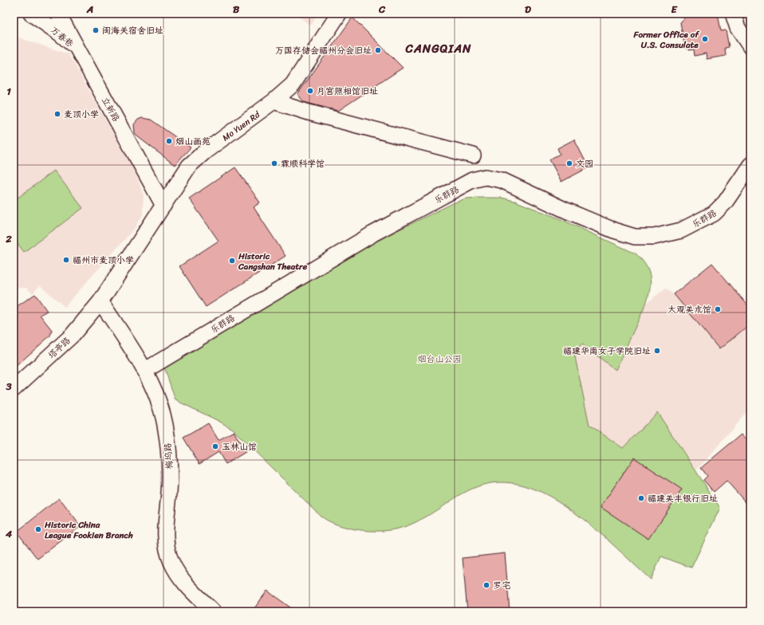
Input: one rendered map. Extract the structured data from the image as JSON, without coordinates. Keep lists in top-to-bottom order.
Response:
{
  "streets": {
    "street": [
      "万春巷",
      "立新路",
      "Mo Yuen Rd",
      "乐群路",
      "塔亭路",
      "梅坞路"
    ]
  },
  "crossings": [
    ["万春巷", "立新路"],
    ["立新路", "Mo Yuen Rd"],
    ["Mo Yuen Rd", "塔亭路"],
    ["Mo Yuen Rd", "梅坞路"],
    ["乐群路", "梅坞路"],
    ["塔亭路", "梅坞路"]
  ],
  "districts": ["CANGQIAN"],
  "parks": ["烟台山公园"],
  "places": [
    "闽海关宿舍旧址",
    "Former Office of U.S. Consulate",
    "万国存储会福州分会旧址",
    "月宫照相馆旧址",
    "麦顶小学",
    "烟山画苑",
    "霖顺科学馆",
    "文园",
    "福州市麦顶小学",
    "Historic Cangshan Theatre",
    "大观美术馆",
    "福建华南女子学院旧址",
    "玉林山馆",
    "福建美丰银行旧址",
    "Historic China League Fookien Branch",
    "罗宅"
  ],
  "grid": {
    "columns": [
      "A",
      "B",
      "C",
      "D",
      "E"
    ],
    "rows": [
      "1",
      "2",
      "3",
      "4"
    ]
  }
}
